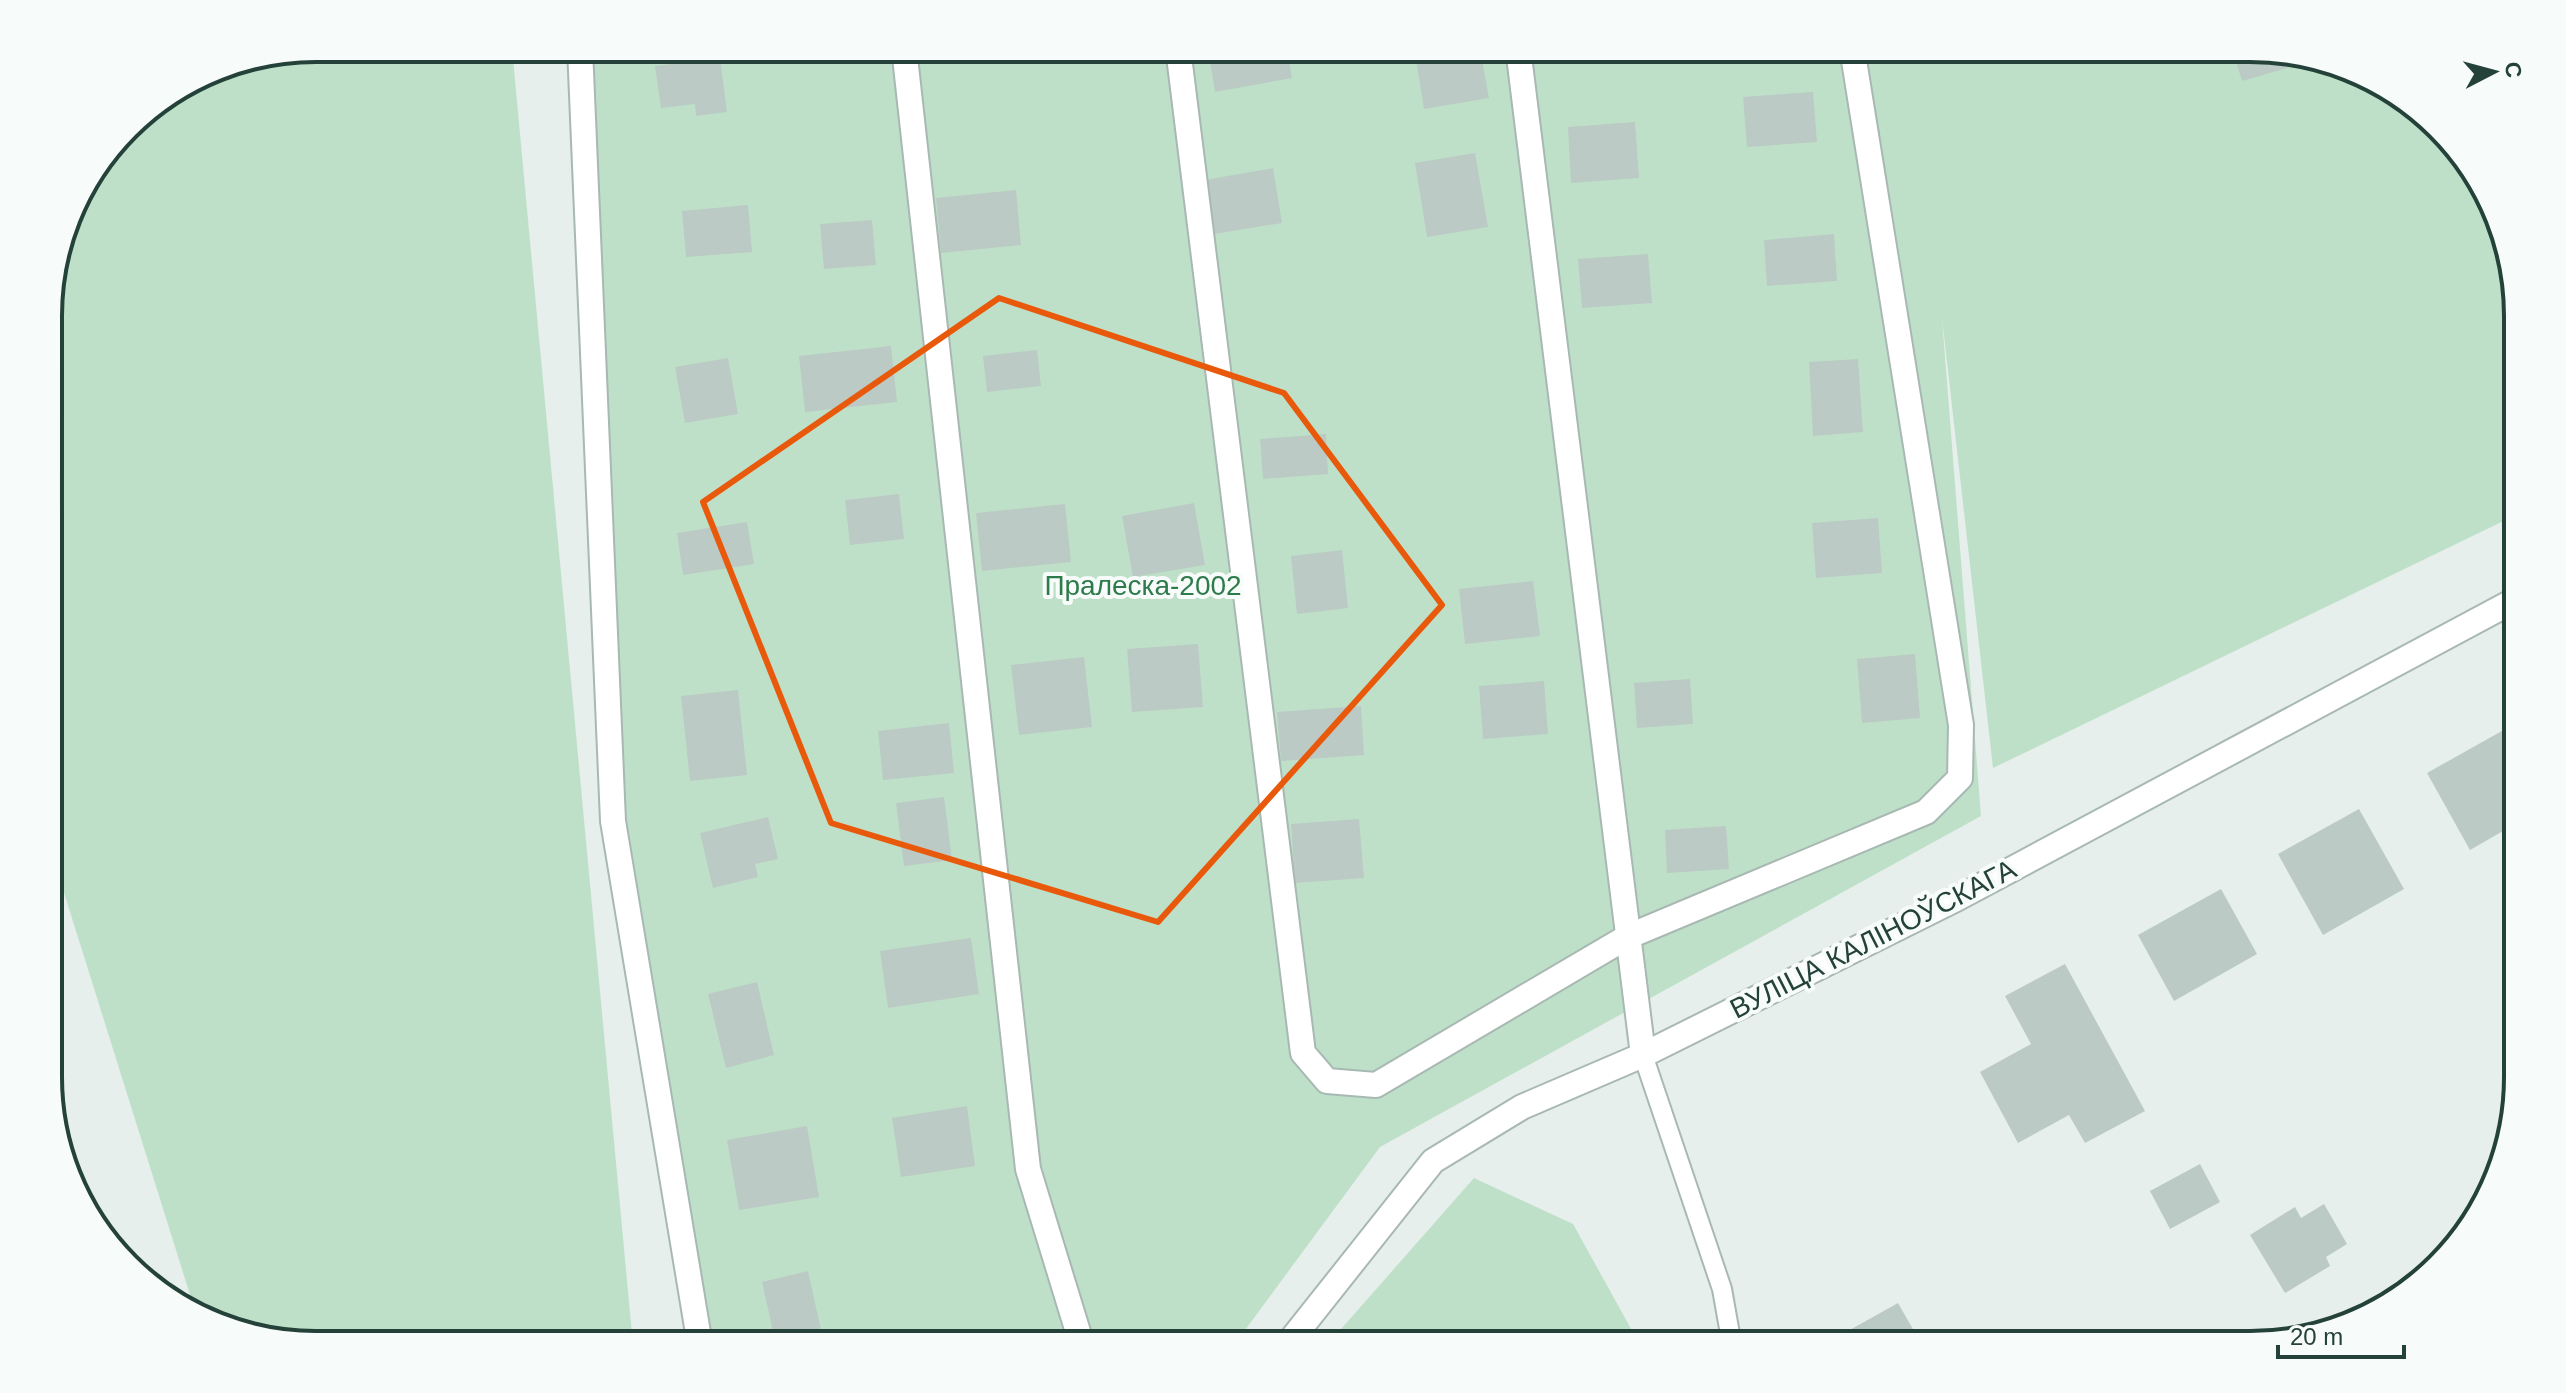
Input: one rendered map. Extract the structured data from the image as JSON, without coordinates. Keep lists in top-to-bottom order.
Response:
{
  "streets": {
    "street": ["ВУЛІЦА КАЛІНОЎСКАГА"]
  },
  "parks": ["Пралеска-2002"],
  "scale_bar": "20 m",
  "north": "right"
}
